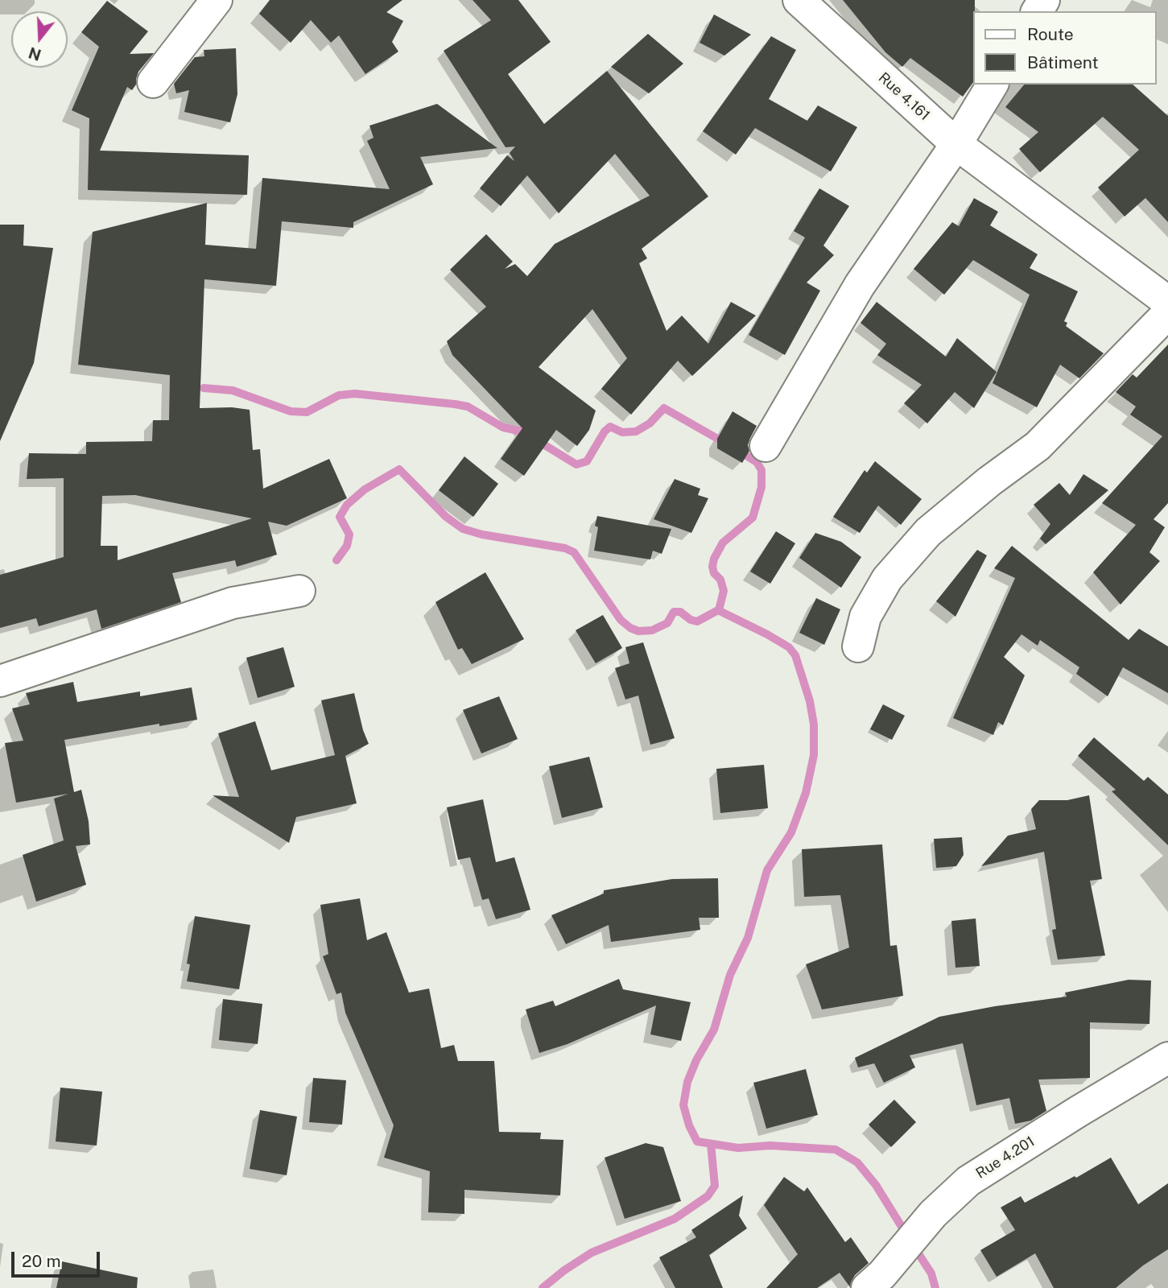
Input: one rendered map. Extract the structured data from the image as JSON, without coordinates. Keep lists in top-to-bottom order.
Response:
{
  "streets": {
    "street": ["Rue 4.161", "Rue 4.201"]
  },
  "legend": ["Route", "Bâtiment"],
  "scale_bar": "20 m",
  "north": "bottom"
}
